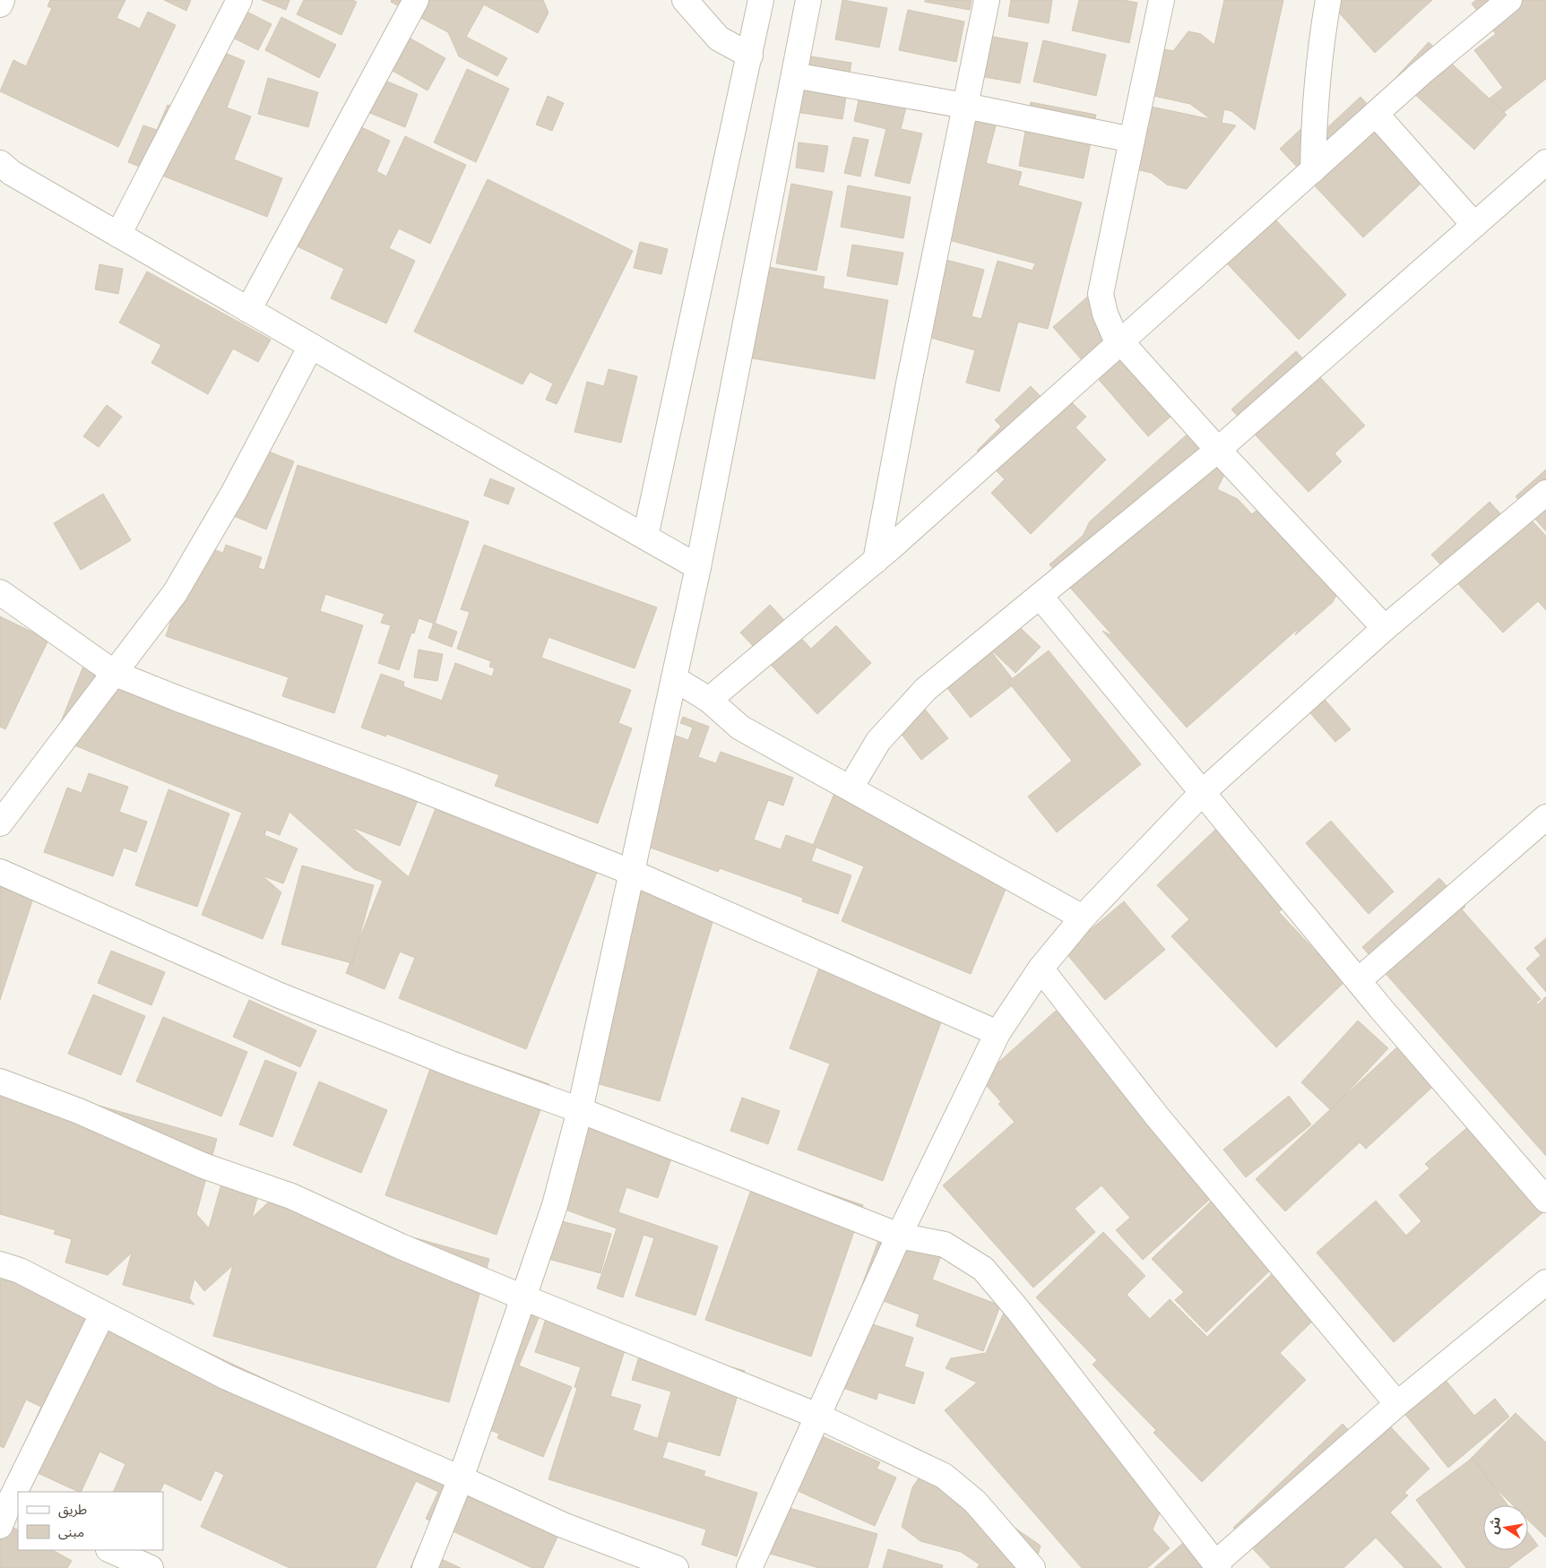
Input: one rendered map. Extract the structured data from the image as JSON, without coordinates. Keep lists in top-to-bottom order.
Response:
{
  "legend": ["طريق", "مبنى"],
  "north": "left"
}
